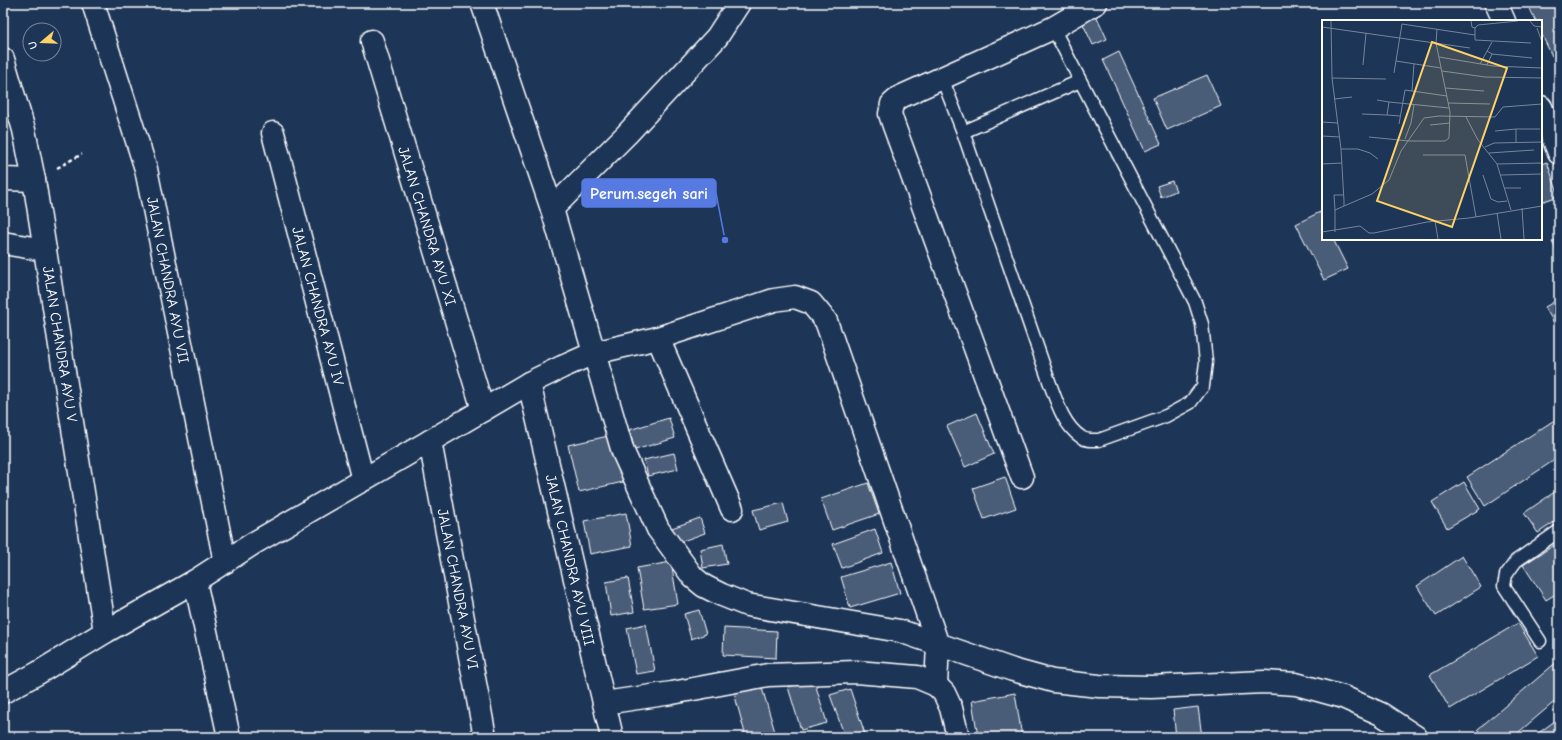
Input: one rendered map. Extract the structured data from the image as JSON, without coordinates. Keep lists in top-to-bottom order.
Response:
{
  "streets": {
    "street": [
      "JALAN CHANDRA AYU XI",
      "JALAN CHANDRA AYU VII",
      "JALAN CHANDRA AYU IV",
      "JALAN CHANDRA AYU V",
      "JALAN CHANDRA AYU VIII",
      "JALAN CHANDRA AYU VI"
    ]
  },
  "places": ["Perum.segeh sari"],
  "north": "left"
}
